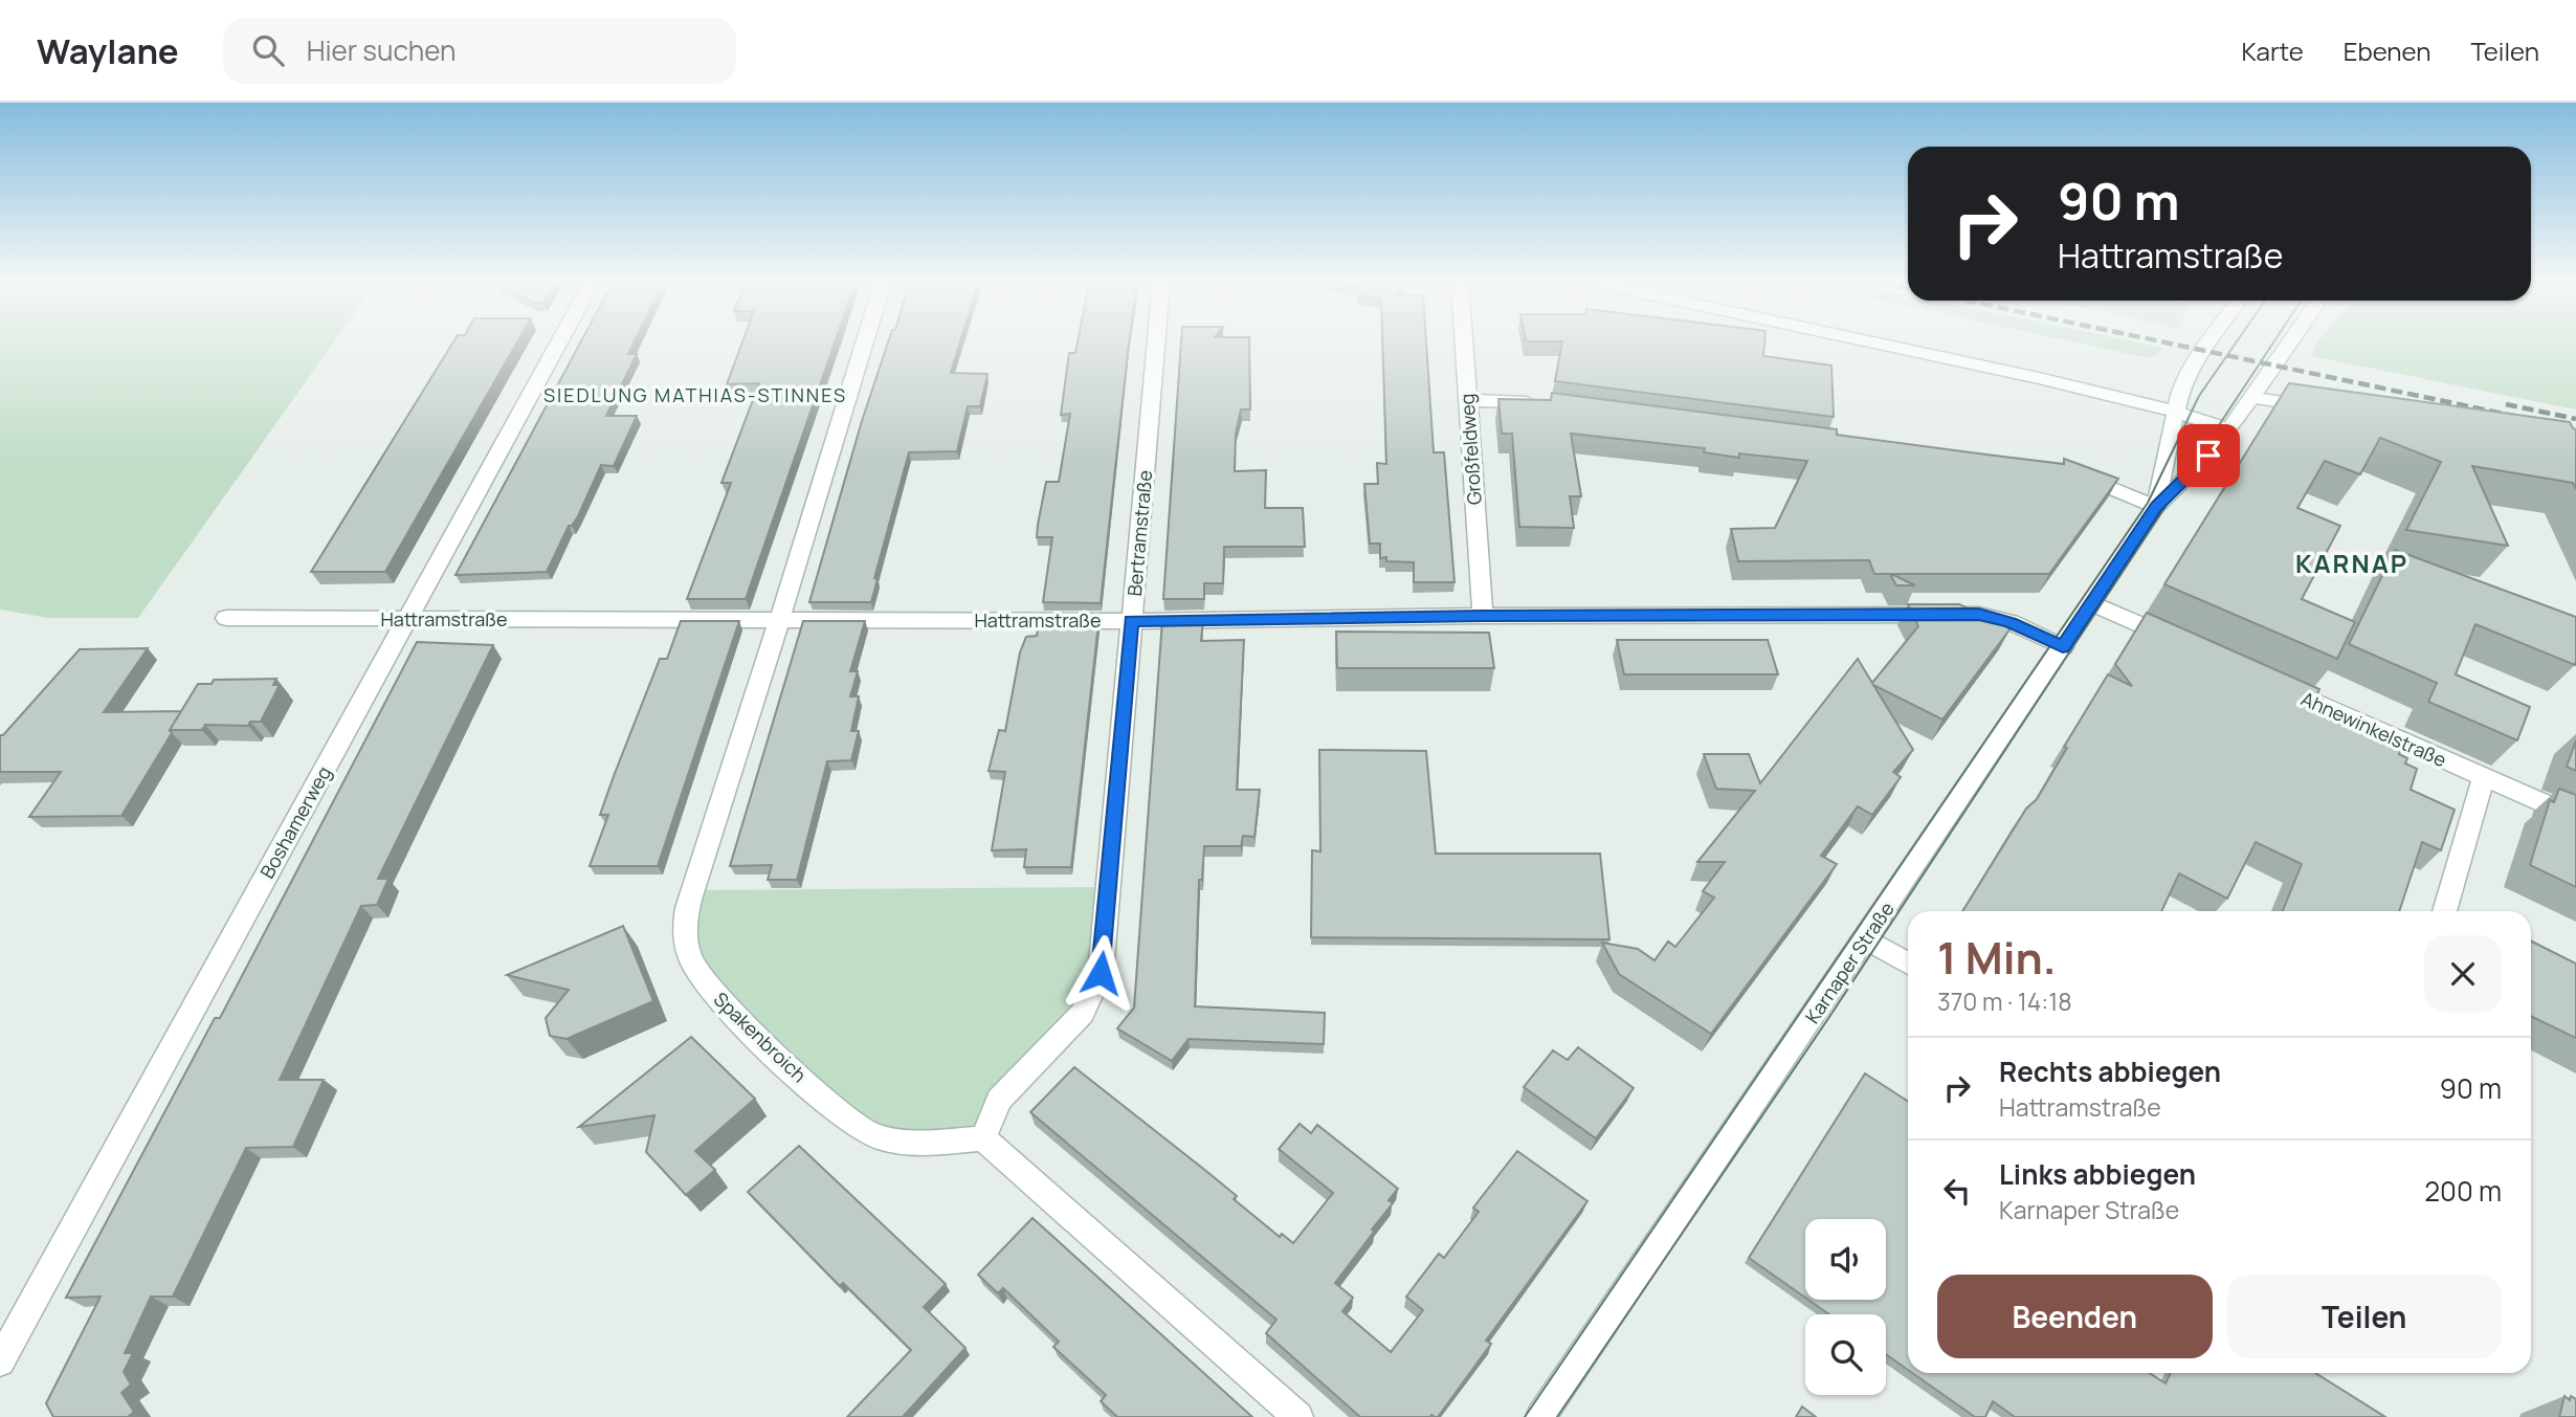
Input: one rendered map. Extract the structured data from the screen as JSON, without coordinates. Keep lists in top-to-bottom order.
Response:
{
  "streets": {
    "street": [
      "Großfeldweg",
      "Bertramstraße",
      "Hattramstraße",
      "Ahnewinkelstraße",
      "Boshamerweg",
      "Karnaper Straße",
      "Spakenbroich"
    ]
  },
  "crossings": [
    ["Großfeldweg", "Hattramstraße"],
    ["Bertramstraße", "Hattramstraße"],
    ["Bertramstraße", "Spakenbroich"],
    ["Hattramstraße", "Boshamerweg"],
    ["Hattramstraße", "Karnaper Straße"],
    ["Hattramstraße", "Spakenbroich"]
  ],
  "districts": ["SIEDLUNG MATHIAS-STINNES", "KARNAP"],
  "page": {
    "header": "Waylane",
    "search": "Hier suchen",
    "nav": ["Karte", "Ebenen", "Teilen"],
    "turn": ["90 m", "Hattramstraße"],
    "heading": ["1 Min.", "370 m · 14:18"],
    "list": [
      {
        "name": "Rechts abbiegen",
        "note": "Hattramstraße",
        "value": "90 m"
      },
      {
        "name": "Links abbiegen",
        "note": "Karnaper Straße",
        "value": "200 m"
      }
    ],
    "buttons": ["Beenden", "Teilen"]
  }
}
